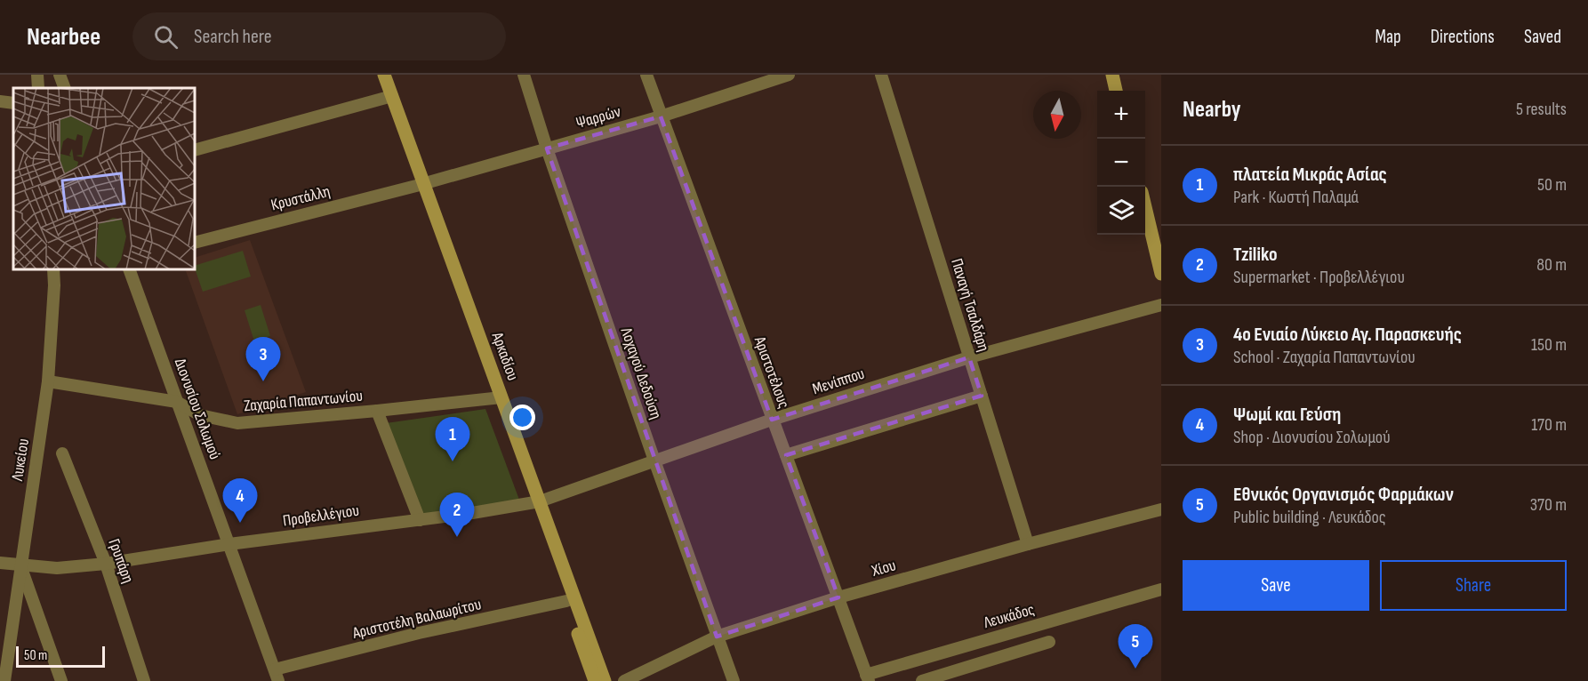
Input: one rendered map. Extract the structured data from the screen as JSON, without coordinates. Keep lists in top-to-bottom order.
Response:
{
  "streets": {
    "street": [
      "Ψαρρών",
      "Κρυστάλλη",
      "Παναγή Τσαλδάρη",
      "Αρκαδίου",
      "Αριστοτέλους",
      "Λοχαγού Δεδούση",
      "Μενίππου",
      "Ζαχαρία Παπαντωνίου",
      "Διονυσίου Σολωμού",
      "Λυκείου",
      "Προβελλέγιου",
      "Γρυπάρη",
      "Χίου",
      "Λευκάδος",
      "Αριστοτέλη Βαλαωρίτου"
    ]
  },
  "crossings": [
    ["Ψαρρών", "Κρυστάλλη"],
    ["Ψαρρών", "Αρκαδίου"],
    ["Ψαρρών", "Αριστοτέλους"],
    ["Ψαρρών", "Λοχαγού Δεδούση"],
    ["Κρυστάλλη", "Αρκαδίου"],
    ["Παναγή Τσαλδάρη", "Μενίππου"],
    ["Παναγή Τσαλδάρη", "Χίου"],
    ["Αρκαδίου", "Μενίππου"],
    ["Αρκαδίου", "Ζαχαρία Παπαντωνίου"],
    ["Αρκαδίου", "Προβελλέγιου"],
    ["Αρκαδίου", "Αριστοτέλη Βαλαωρίτου"],
    ["Αριστοτέλους", "Μενίππου"],
    ["Αριστοτέλους", "Χίου"],
    ["Αριστοτέλους", "Λευκάδος"],
    ["Λοχαγού Δεδούση", "Μενίππου"],
    ["Λοχαγού Δεδούση", "Χίου"],
    ["Μενίππου", "Προβελλέγιου"],
    ["Ζαχαρία Παπαντωνίου", "Διονυσίου Σολωμού"],
    ["Ζαχαρία Παπαντωνίου", "Λυκείου"],
    ["Διονυσίου Σολωμού", "Προβελλέγιου"],
    ["Διονυσίου Σολωμού", "Αριστοτέλη Βαλαωρίτου"],
    ["Λυκείου", "Προβελλέγιου"],
    ["Προβελλέγιου", "Γρυπάρη"]
  ],
  "scale_bar": "50 m",
  "north": "bottom",
  "page": {
    "header": "Nearbee",
    "search": "Search here",
    "nav": ["Map", "Directions", "Saved"],
    "heading": ["Nearby", "5 results"],
    "map_buttons": ["+", "−"],
    "list": [
      {
        "mark": "1",
        "name": "πλατεία Μικράς Ασίας",
        "note": "Park · Κωστή Παλαμά",
        "value": "50 m"
      },
      {
        "mark": "2",
        "name": "Tziliko",
        "note": "Supermarket · Προβελλέγιου",
        "value": "80 m"
      },
      {
        "mark": "3",
        "name": "4ο Ενιαίο Λύκειο Αγ. Παρασκευής",
        "note": "School · Ζαχαρία Παπαντωνίου",
        "value": "150 m"
      },
      {
        "mark": "4",
        "name": "Ψωμί και Γεύση",
        "note": "Shop · Διονυσίου Σολωμού",
        "value": "170 m"
      },
      {
        "mark": "5",
        "name": "Εθνικός Οργανισμός Φαρμάκων",
        "note": "Public building · Λευκάδος",
        "value": "370 m"
      }
    ],
    "pins": [
      "3",
      "1",
      "4",
      "2",
      "5"
    ],
    "buttons": ["Save", "Share"],
    "scale": "50 m"
  }
}
